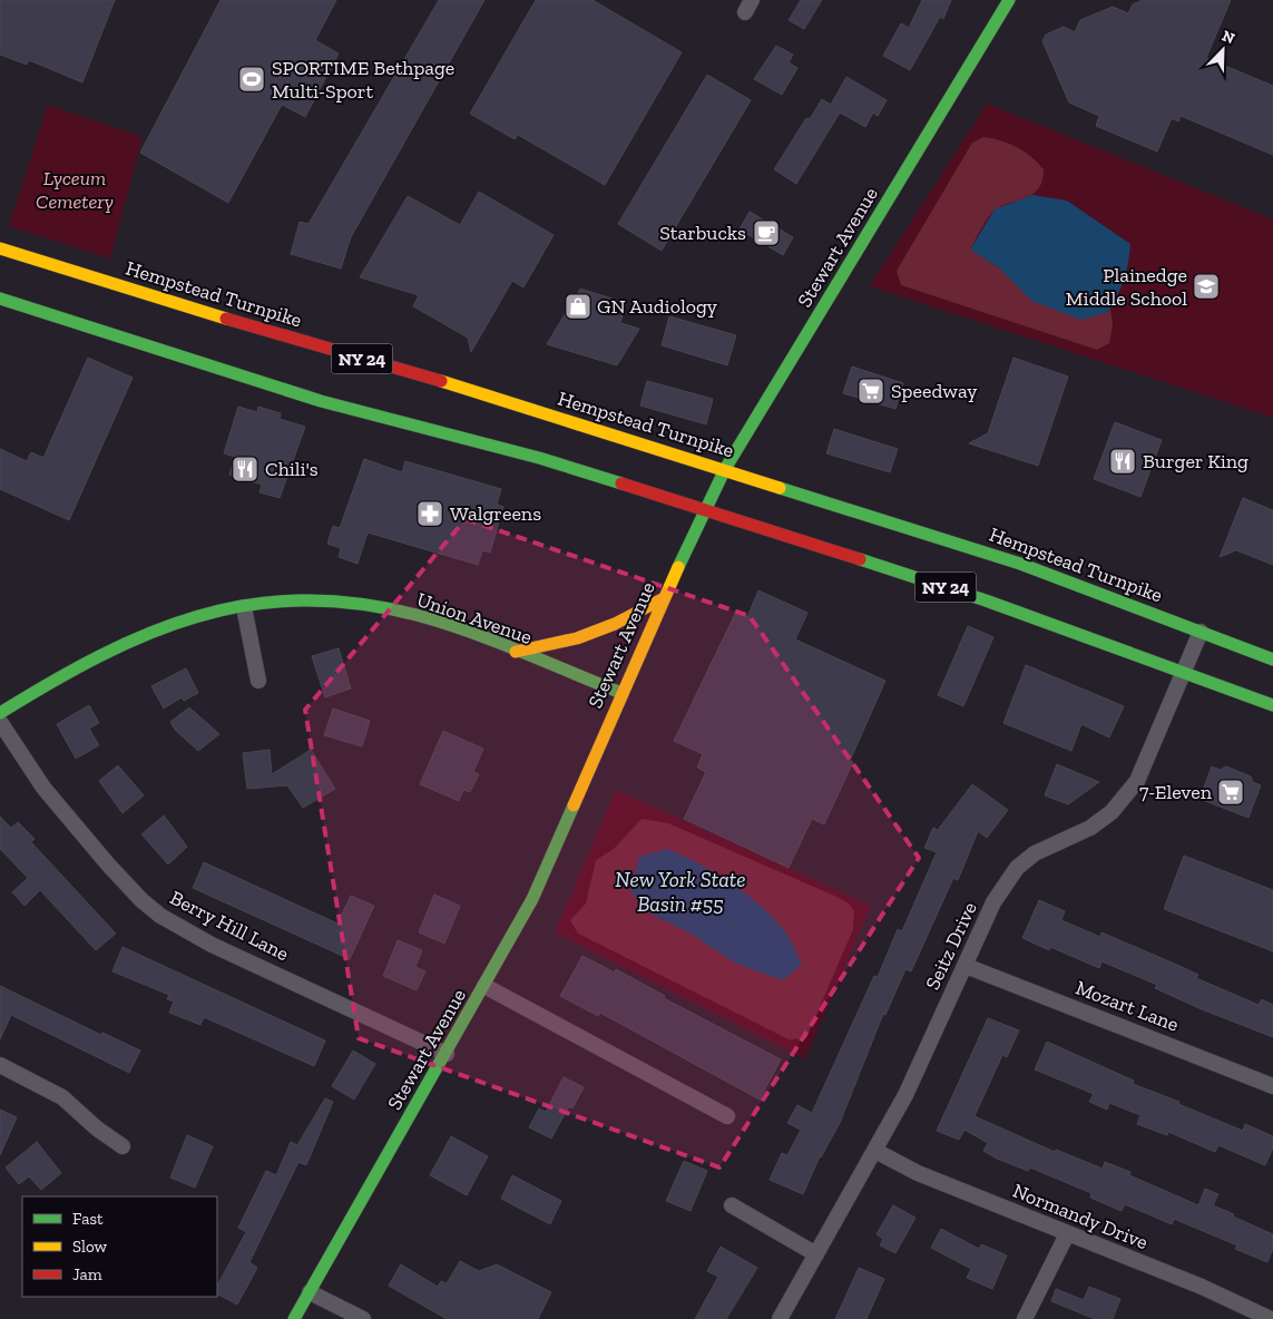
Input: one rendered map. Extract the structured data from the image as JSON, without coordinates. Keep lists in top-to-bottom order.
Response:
{
  "streets": {
    "main road": [
      "Stewart Avenue",
      "Hempstead Turnpike",
      "NY 24",
      "Union Avenue"
    ],
    "street": [
      "Berry Hill Lane",
      "Seitz Drive",
      "Mozart Lane",
      "Normandy Drive"
    ]
  },
  "crossings": [
    ["Stewart Avenue", "Hempstead Turnpike"],
    ["Stewart Avenue", "NY 24"],
    ["Stewart Avenue", "Union Avenue"],
    ["Stewart Avenue", "Berry Hill Lane"],
    ["Hempstead Turnpike", "Seitz Drive"],
    ["NY 24", "Seitz Drive"],
    ["Seitz Drive", "Mozart Lane"],
    ["Seitz Drive", "Normandy Drive"]
  ],
  "water": ["New York State Basin #55"],
  "parks": ["Lyceum Cemetery"],
  "places": {
    "sports": ["SPORTIME Bethpage Multi-Sport"],
    "cafe": ["Starbucks"],
    "school or university": ["Plainedge Middle School"],
    "shop": ["GN Audiology"],
    "supermarket": ["Speedway", "7-Eleven"],
    "restaurant": ["Burger King", "Chili's"],
    "pharmacy": ["Walgreens"]
  },
  "legend": ["Fast", "Slow", "Jam"],
  "north": "top right"
}
